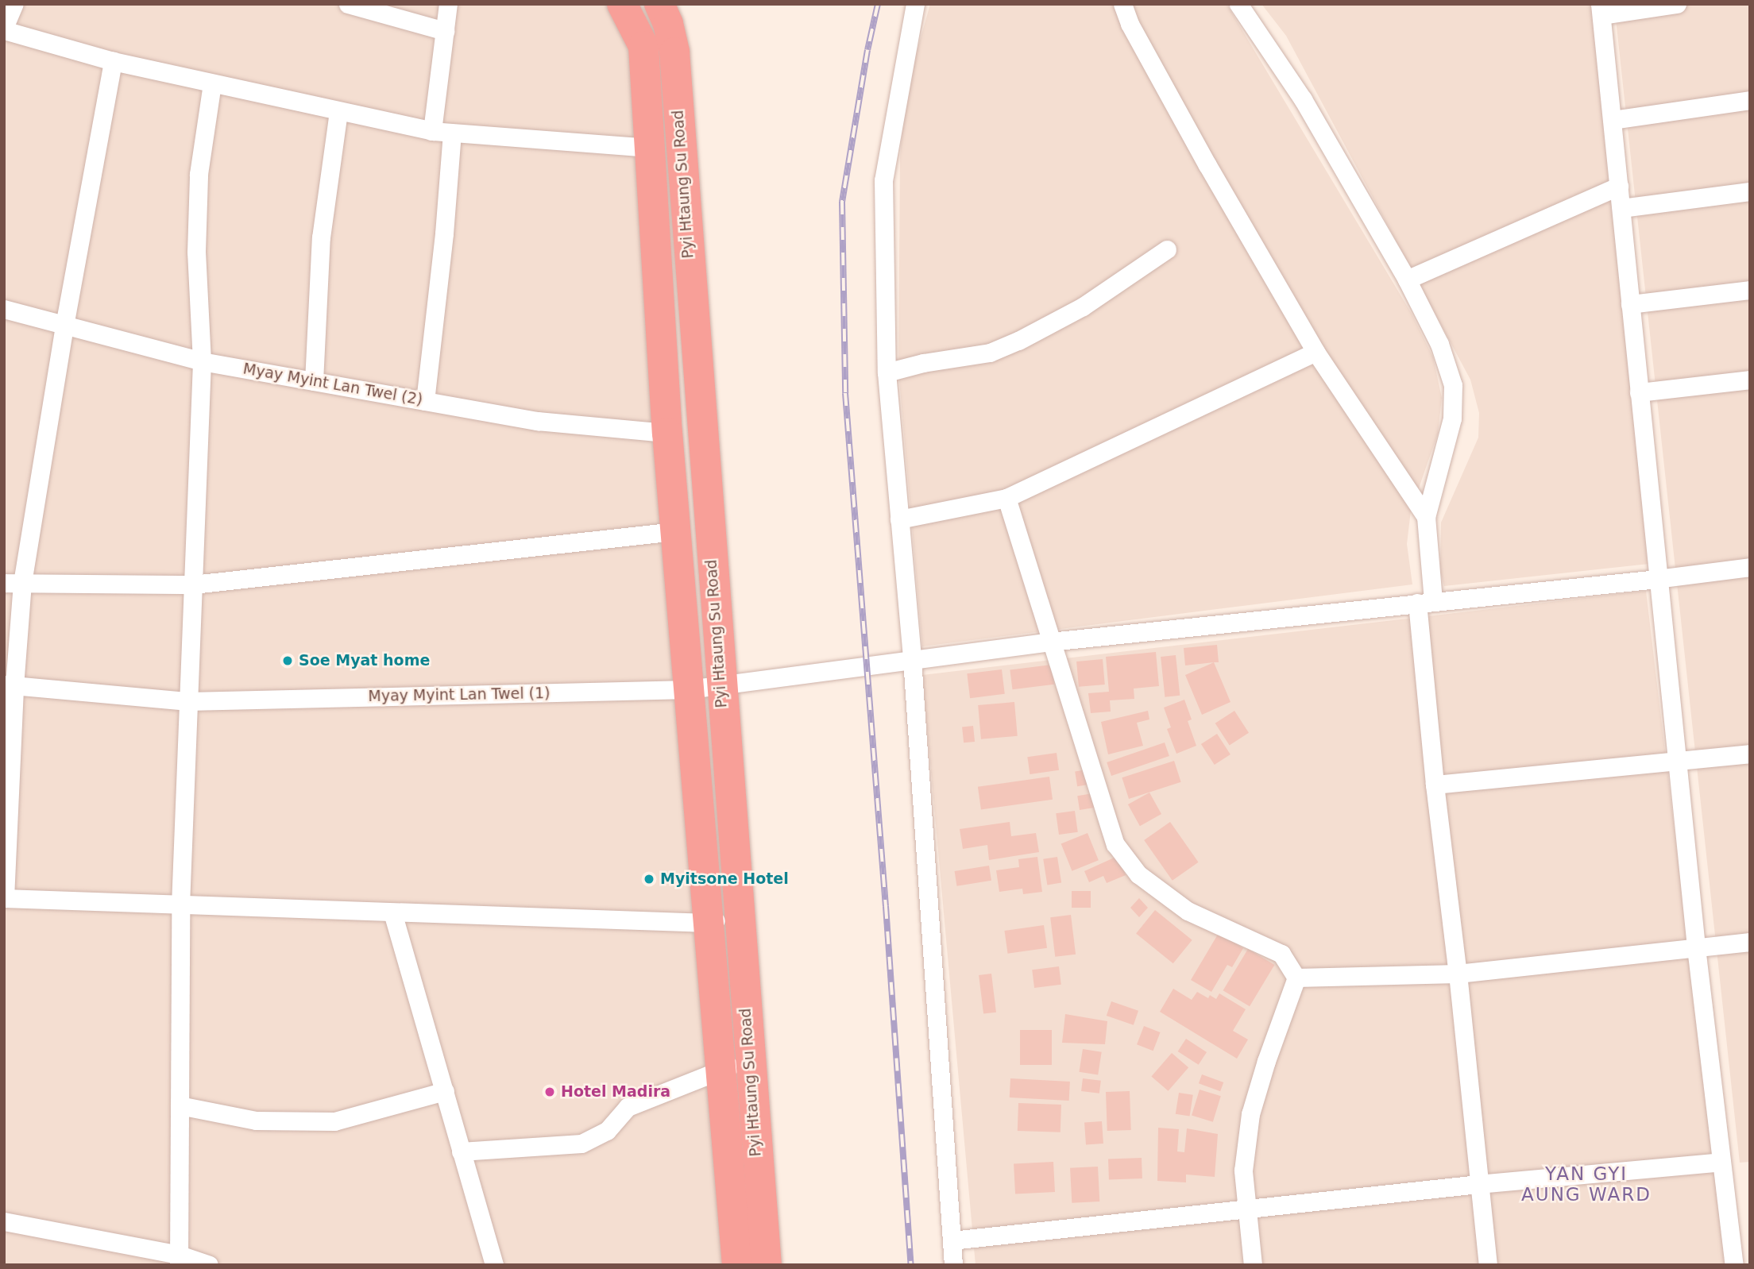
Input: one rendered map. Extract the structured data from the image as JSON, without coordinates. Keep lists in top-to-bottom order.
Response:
{
  "streets": {
    "highway": ["Pyi Htaung Su Road"],
    "street": ["Myay Myint Lan Twel (2)", "Myay Myint Lan Twel (1)"]
  },
  "crossings": [
    ["Pyi Htaung Su Road", "Myay Myint Lan Twel (2)"],
    ["Pyi Htaung Su Road", "Myay Myint Lan Twel (1)"]
  ],
  "districts": ["YAN GYI AUNG WARD"],
  "places": ["Soe Myat home", "Myitsone Hotel", "Hotel Madira"]
}
